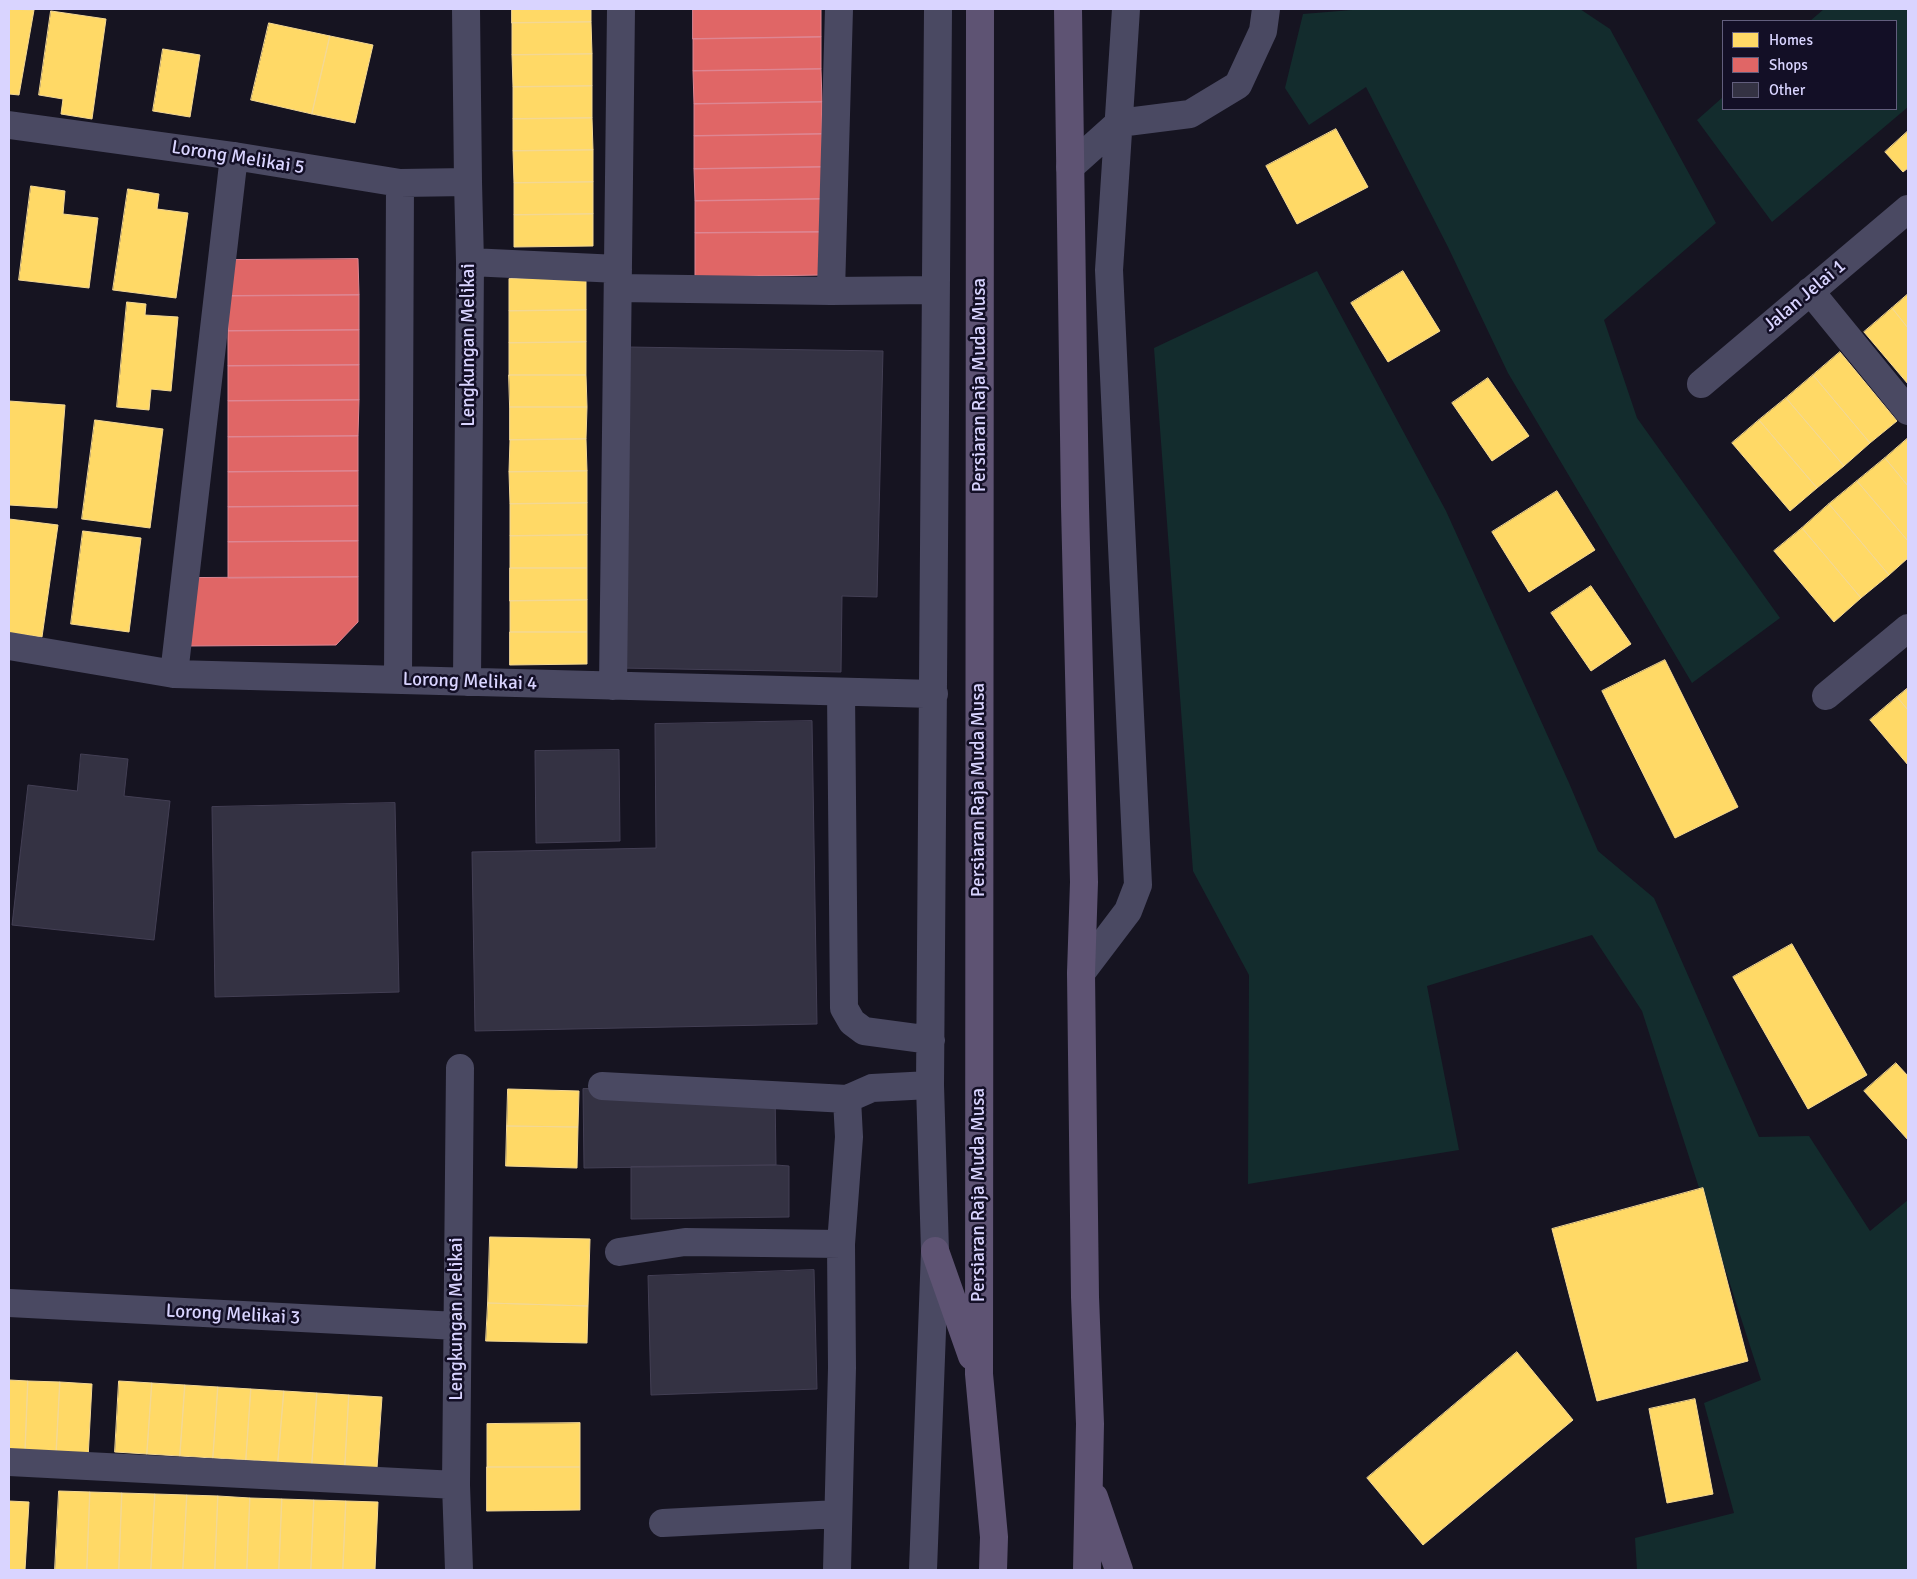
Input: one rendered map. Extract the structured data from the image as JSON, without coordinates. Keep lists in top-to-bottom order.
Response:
{
  "streets": {
    "main road": ["Persiaran Raja Muda Musa"],
    "street": [
      "Lorong Melikai 5",
      "Jalan Jelai 1",
      "Lengkungan Melikai",
      "Lorong Melikai 4",
      "Lorong Melikai 3"
    ]
  },
  "crossings": [
    ["Lorong Melikai 5", "Lengkungan Melikai"],
    ["Lengkungan Melikai", "Lorong Melikai 4"],
    ["Lengkungan Melikai", "Lorong Melikai 3"]
  ],
  "legend": ["Homes", "Shops", "Other"]
}
